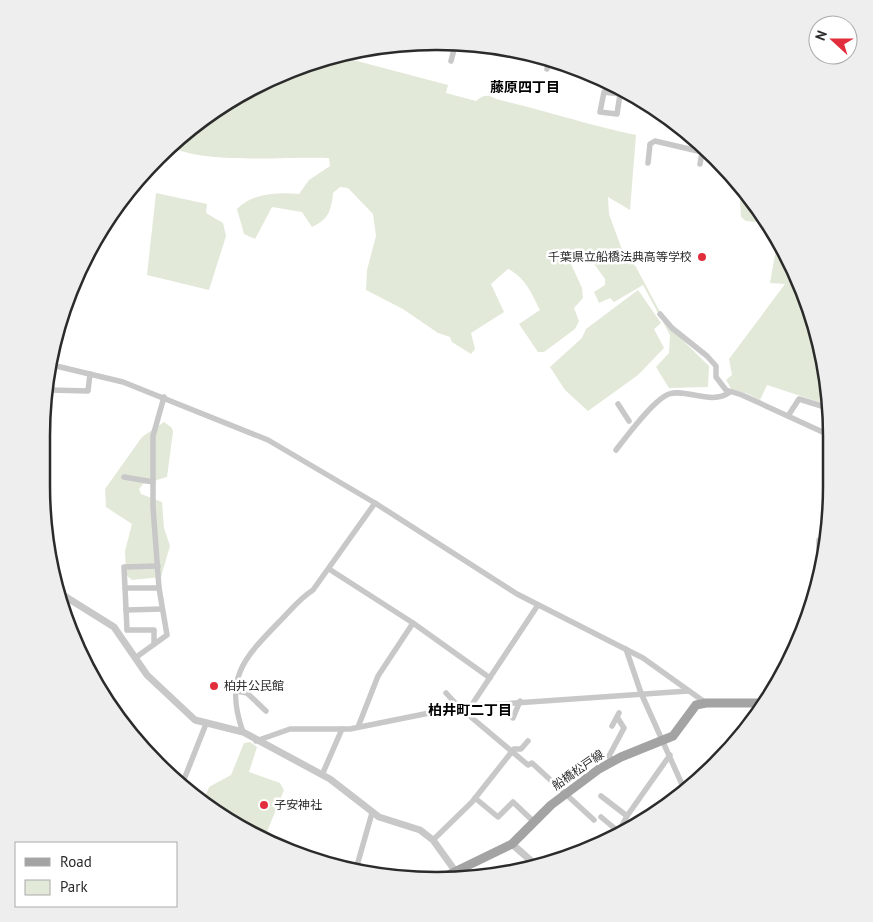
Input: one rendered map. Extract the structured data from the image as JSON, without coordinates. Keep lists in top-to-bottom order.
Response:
{
  "streets": {
    "main road": ["船橋松戸線"]
  },
  "districts": ["藤原四丁目", "柏井町二丁目"],
  "places": ["千葉県立船橋法典高等学校", "柏井公民館", "子安神社"],
  "legend": ["Road", "Park"],
  "north": "left"
}
